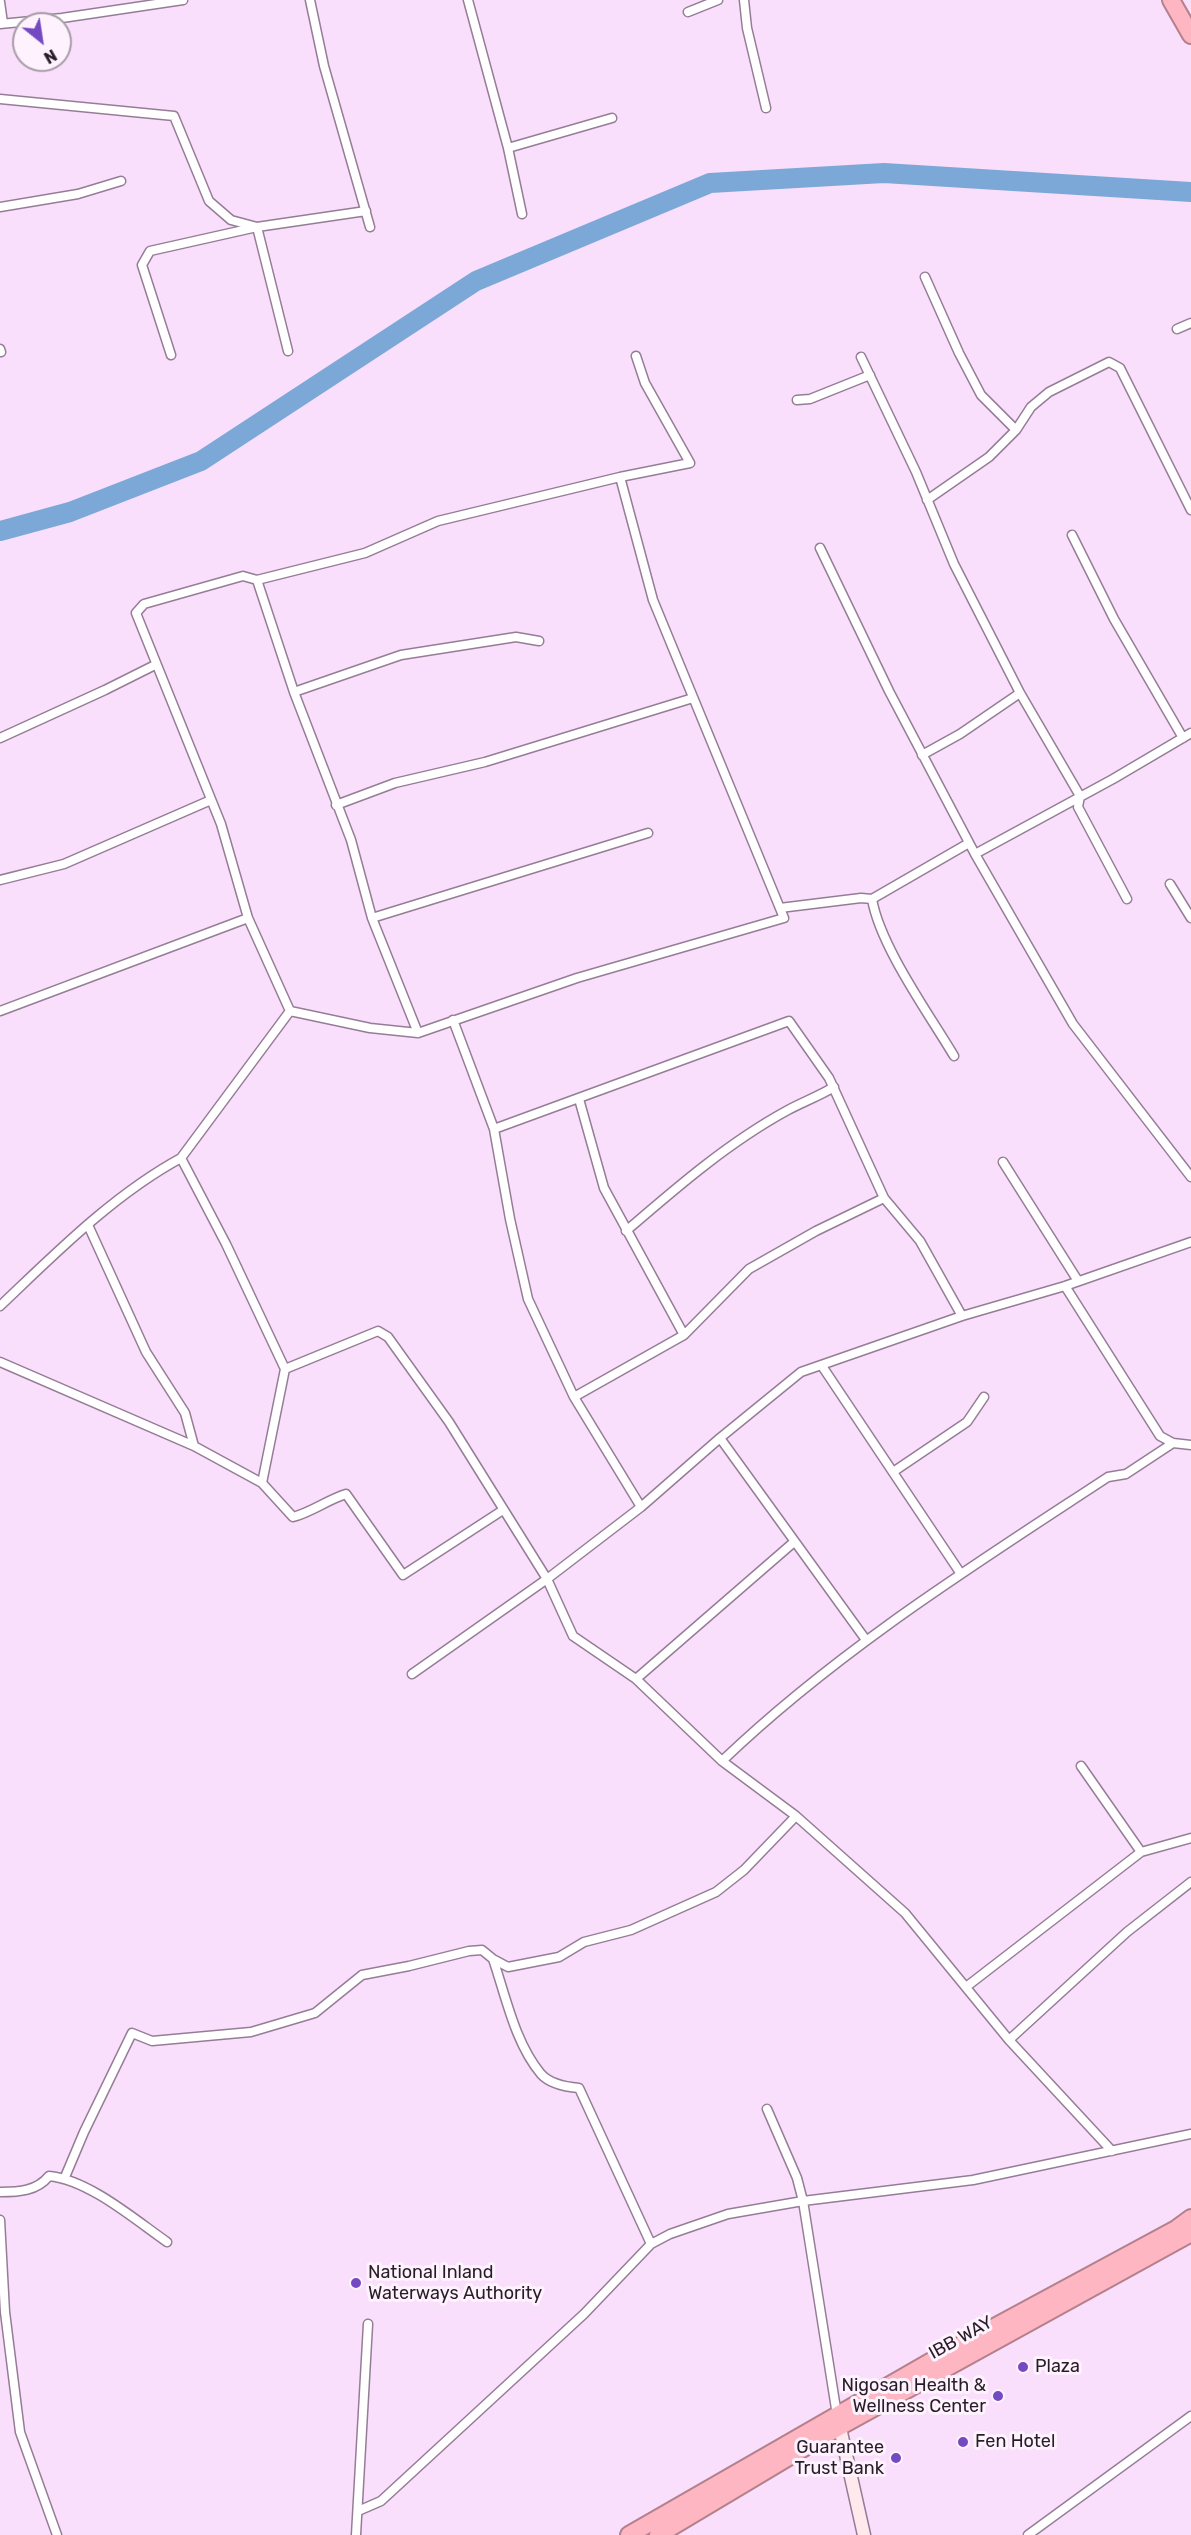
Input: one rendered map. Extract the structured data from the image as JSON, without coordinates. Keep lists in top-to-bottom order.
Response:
{
  "streets": {
    "highway": ["IBB WAY"]
  },
  "places": [
    "National Inland Waterways Authority",
    "Plaza",
    "Nigosan Health & Wellness Center",
    "Fen Hotel",
    "Guarantee Trust Bank"
  ],
  "north": "bottom right"
}
